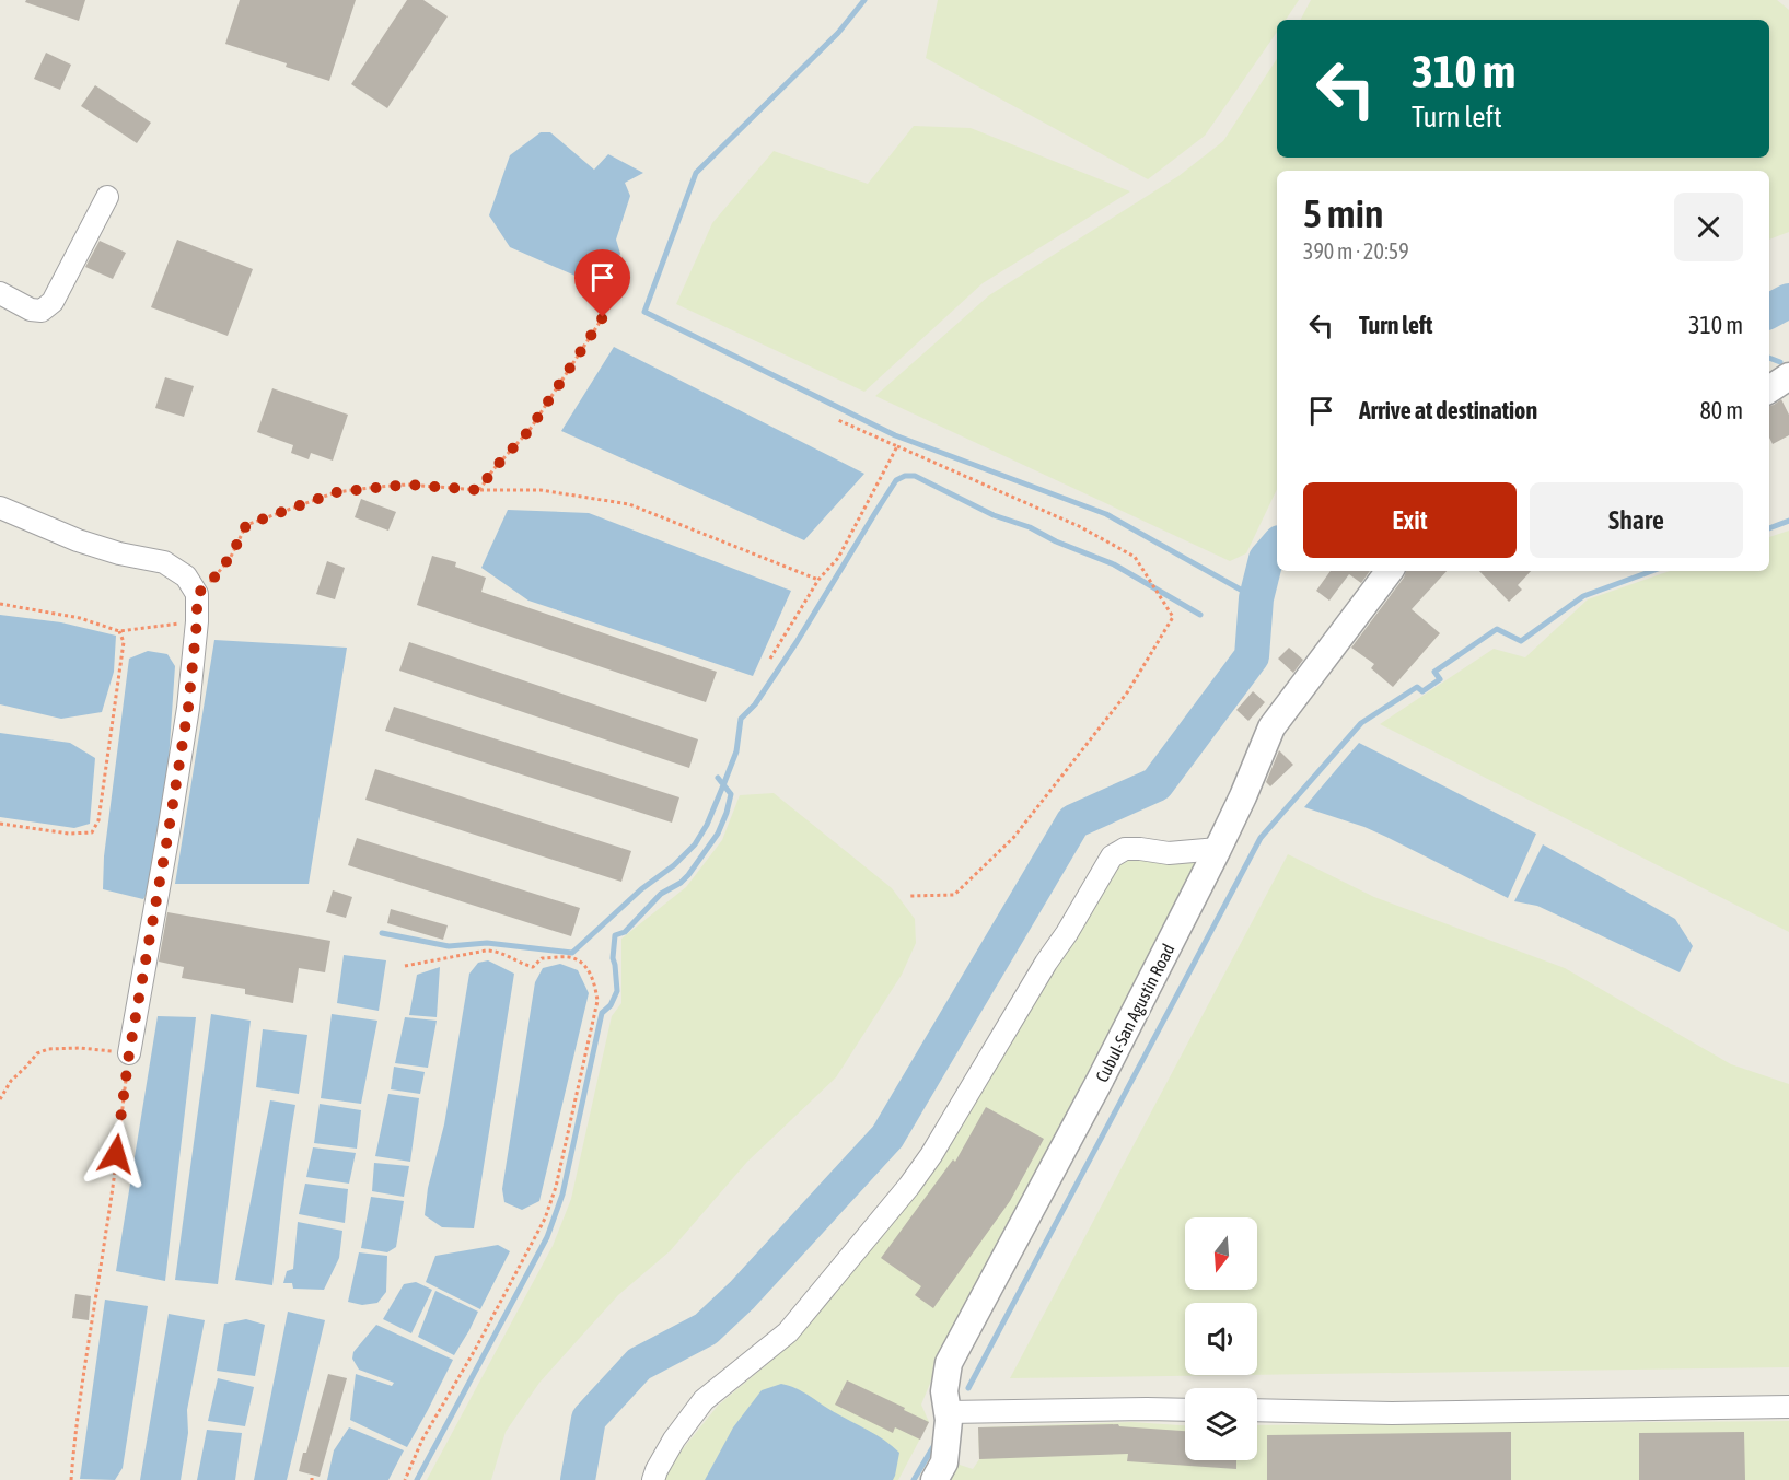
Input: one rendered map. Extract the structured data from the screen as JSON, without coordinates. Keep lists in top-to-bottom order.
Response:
{
  "streets": {
    "street": ["Cubul-San Agustin Road"]
  },
  "north": "bottom",
  "page": {
    "turn": ["310 m", "Turn left"],
    "heading": ["5 min", "390 m · 20:59"],
    "list": [
      {
        "name": "Turn left",
        "value": "310 m"
      },
      {
        "name": "Arrive at destination",
        "value": "80 m"
      }
    ],
    "buttons": ["Exit", "Share"]
  }
}
